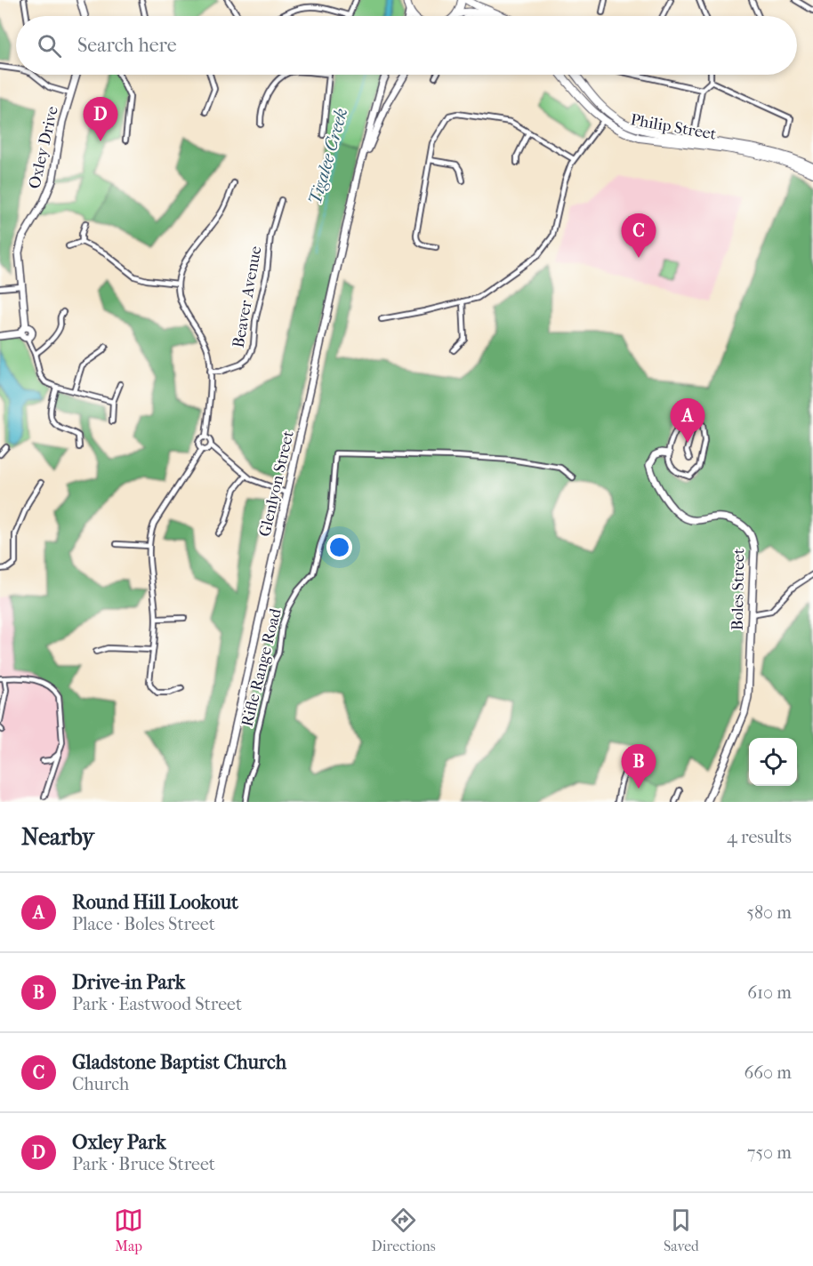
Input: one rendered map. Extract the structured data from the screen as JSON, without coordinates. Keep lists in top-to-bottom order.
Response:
{
  "streets": {
    "main road": [
      "Philip Street",
      "Oxley Drive",
      "Glenlyon Street",
      "Boles Street"
    ],
    "street": ["Beaver Avenue", "Rifle Range Road"]
  },
  "water": ["Tigalee Creek"],
  "page": {
    "search": "Search here",
    "pins": [
      "D",
      "C",
      "A",
      "B"
    ],
    "heading": ["Nearby", "4 results"],
    "list": [
      {
        "mark": "A",
        "name": "Round Hill Lookout",
        "note": "Place · Boles Street",
        "value": "580 m"
      },
      {
        "mark": "B",
        "name": "Drive-in Park",
        "note": "Park · Eastwood Street",
        "value": "610 m"
      },
      {
        "mark": "C",
        "name": "Gladstone Baptist Church",
        "note": "Church",
        "value": "660 m"
      },
      {
        "mark": "D",
        "name": "Oxley Park",
        "note": "Park · Bruce Street",
        "value": "750 m"
      }
    ],
    "nav": ["Map", "Directions", "Saved"]
  }
}
